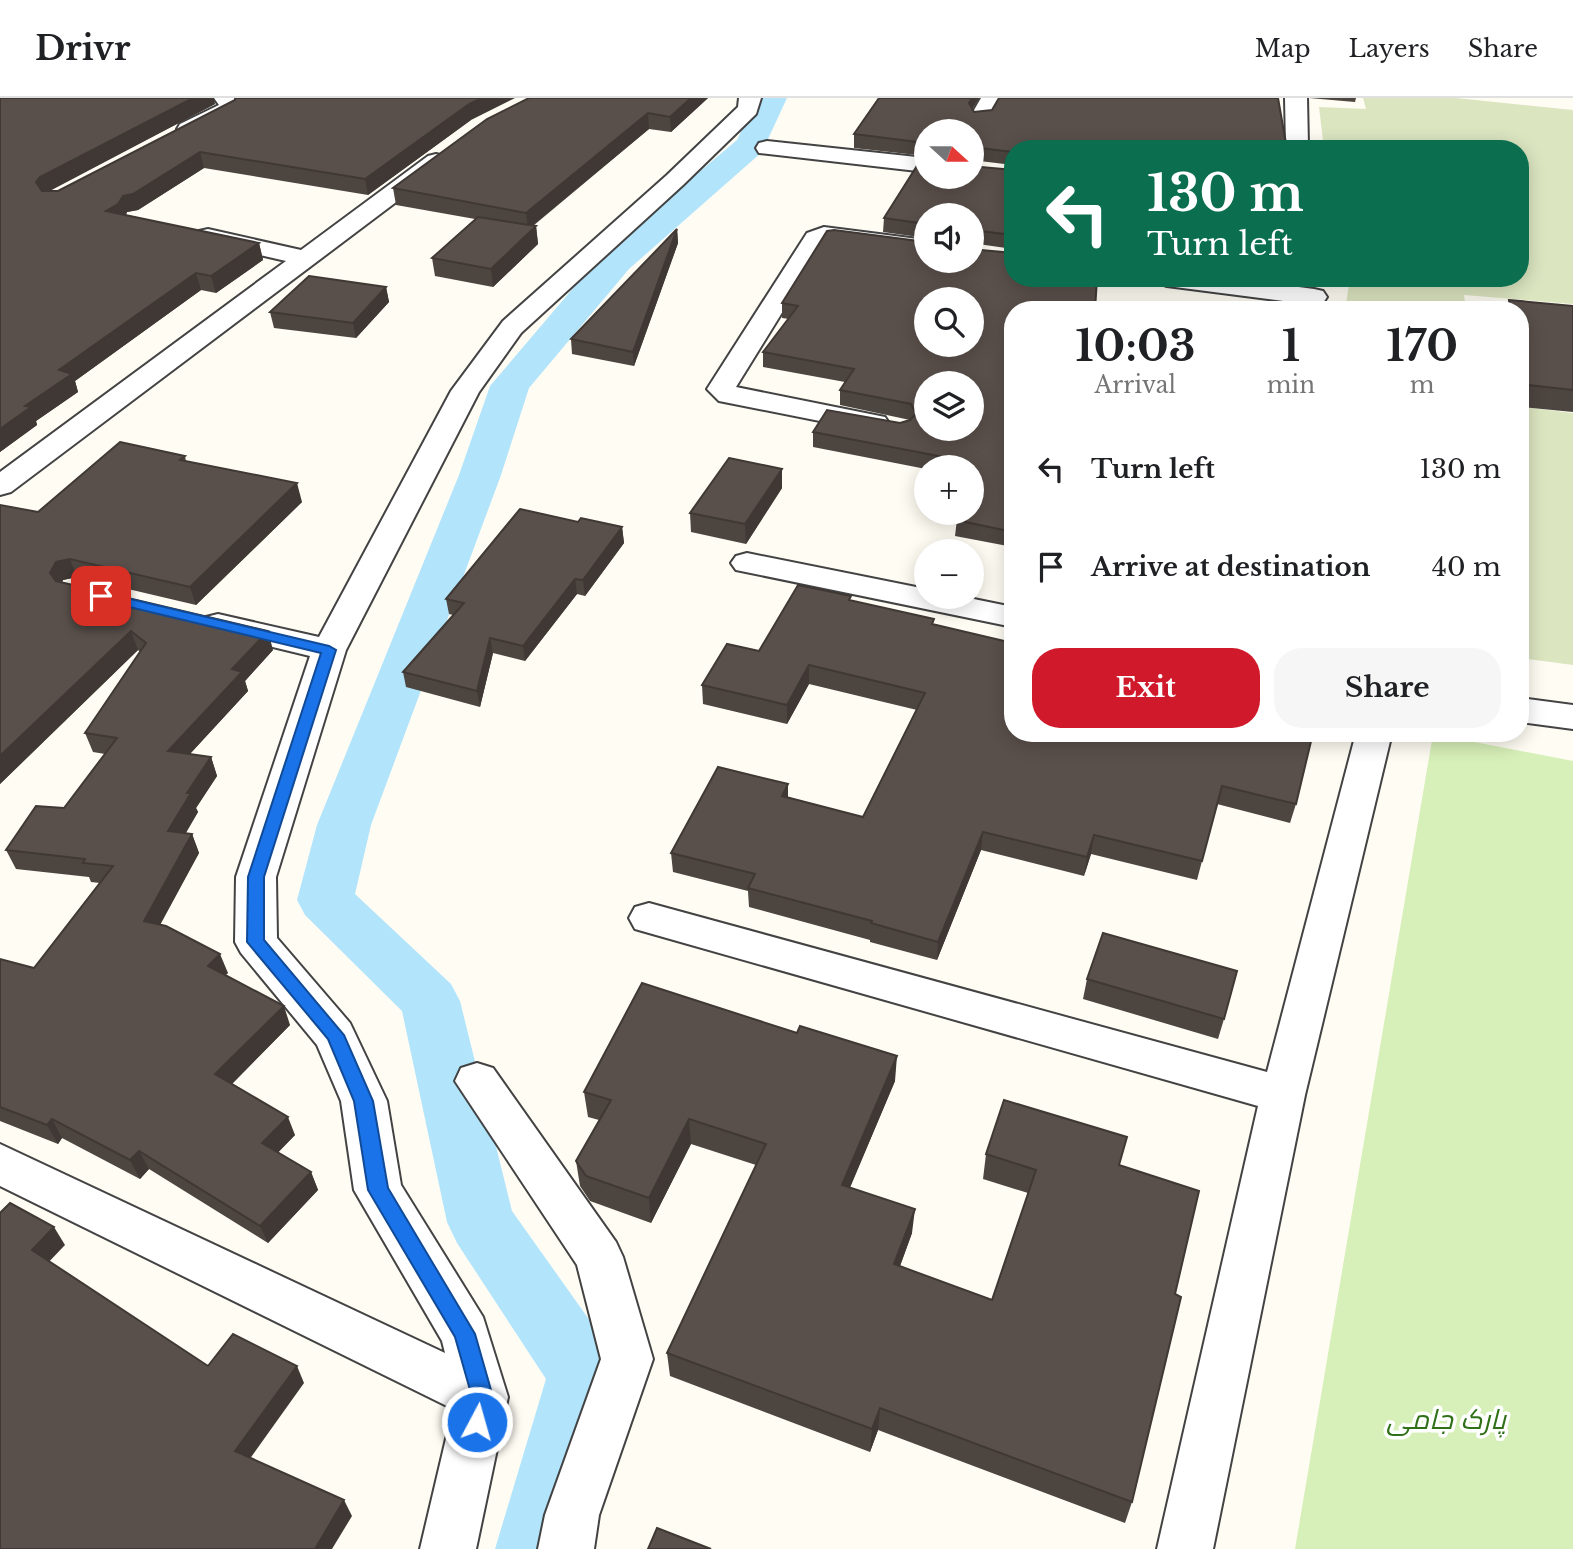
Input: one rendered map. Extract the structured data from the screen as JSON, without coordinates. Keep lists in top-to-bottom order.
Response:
{
  "parks": ["پارک جامی"],
  "north": "right",
  "page": {
    "header": "Drivr",
    "nav": ["Map", "Layers", "Share"],
    "map_buttons": ["+", "−"],
    "turn": ["130 m", "Turn left"],
    "eta": [
      "10:03",
      "Arrival",
      "1",
      "min",
      "170",
      "m"
    ],
    "list": [
      {
        "name": "Turn left",
        "value": "130 m"
      },
      {
        "name": "Arrive at destination",
        "value": "40 m"
      }
    ],
    "buttons": ["Exit", "Share"]
  }
}
